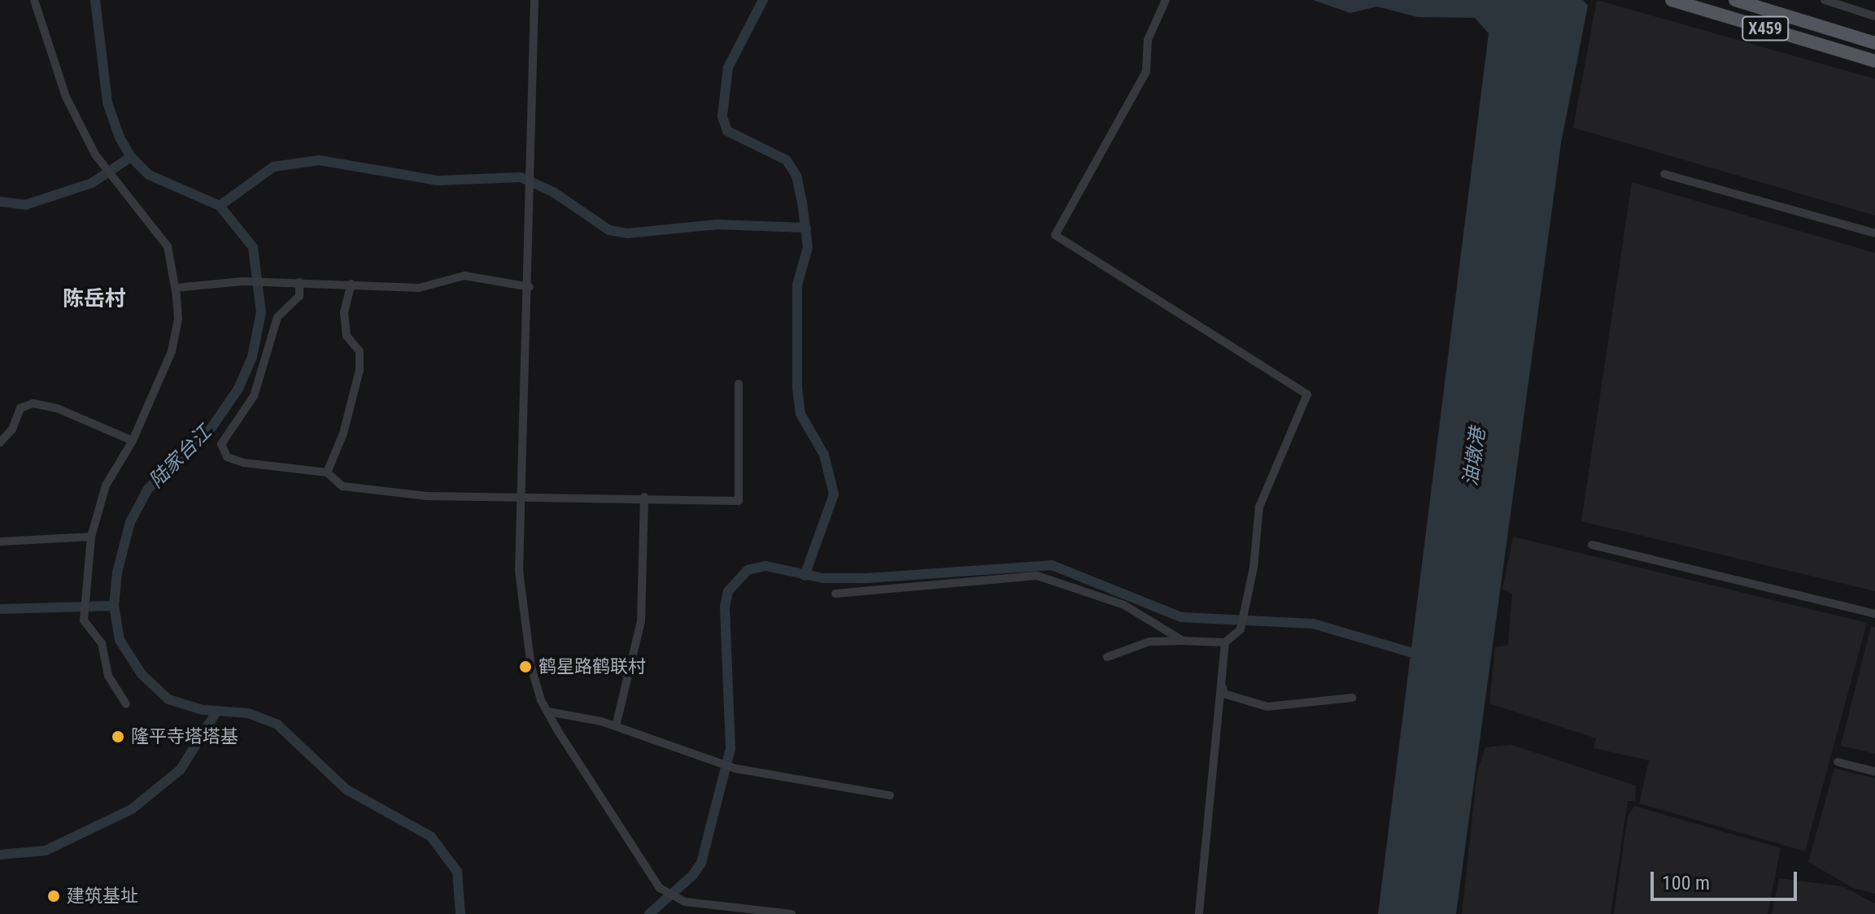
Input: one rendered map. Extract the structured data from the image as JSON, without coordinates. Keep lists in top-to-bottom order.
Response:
{
  "streets": {
    "main road": ["X459"]
  },
  "districts": ["陈岳村"],
  "water": ["陆家台江", "油墩港"],
  "places": ["鹤星路鹤联村", "隆平寺塔塔基", "建筑基址"],
  "scale_bar": "100 m"
}
